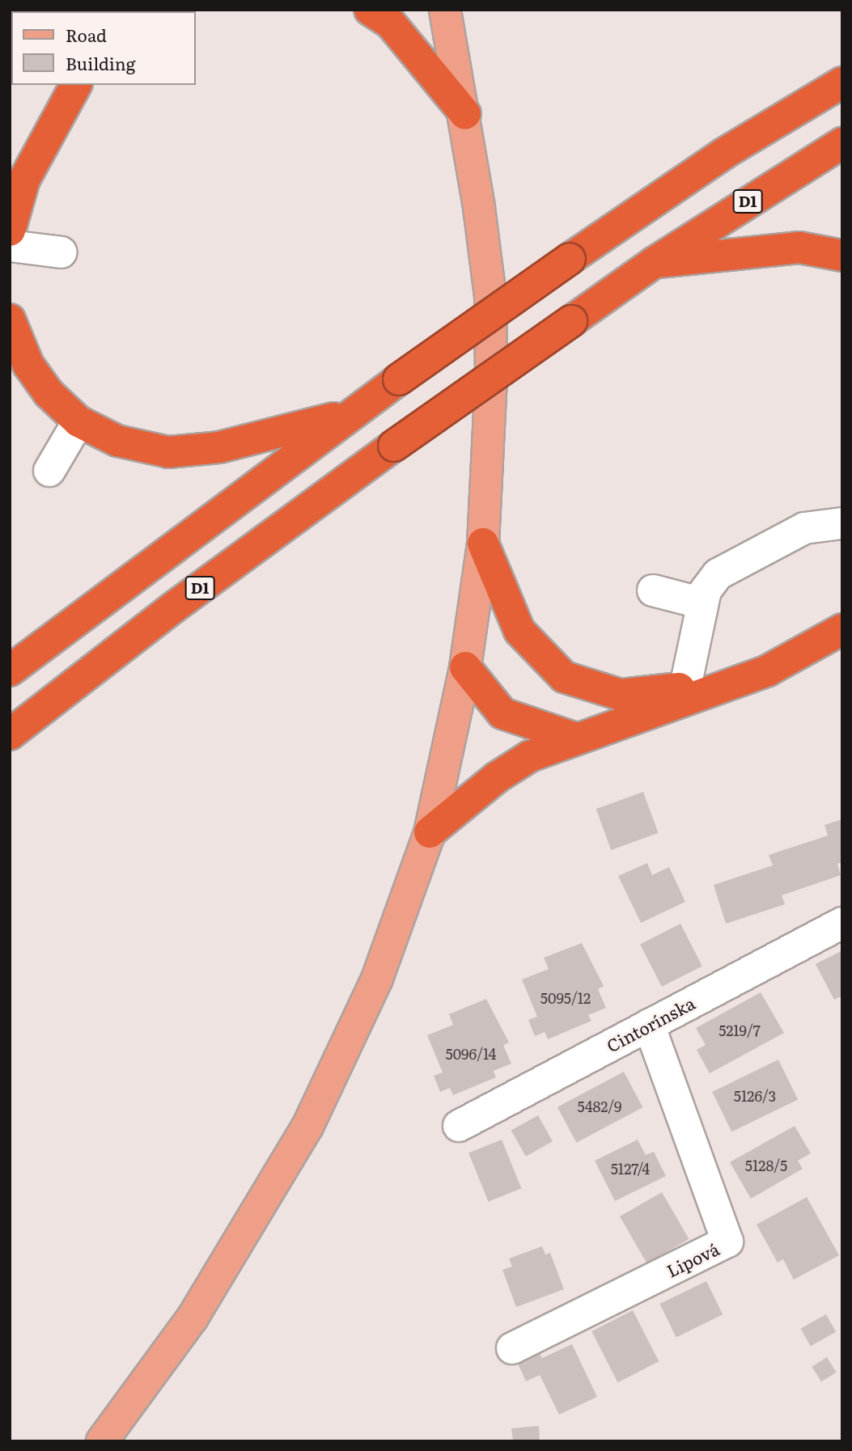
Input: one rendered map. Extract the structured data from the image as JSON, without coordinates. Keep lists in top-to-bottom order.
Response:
{
  "streets": {
    "highway": ["D1"],
    "street": ["Cintorínska", "Lipová"]
  },
  "crossings": [
    ["Cintorínska", "Lipová"]
  ],
  "house_numbers": [
    "5095/12",
    "5219/7",
    "5096/14",
    "5126/3",
    "5482/9",
    "5128/5",
    "5127/4"
  ],
  "legend": ["Road", "Building"]
}
